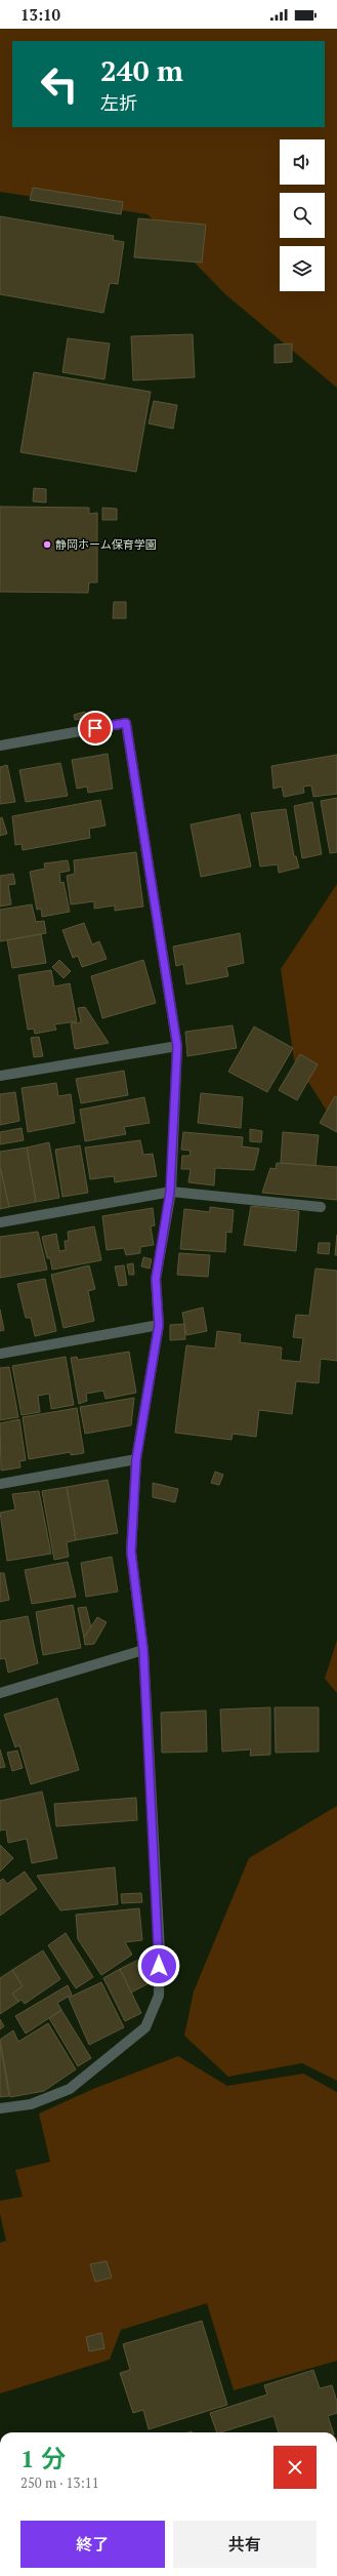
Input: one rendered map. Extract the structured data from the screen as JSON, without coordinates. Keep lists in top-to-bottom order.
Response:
{
  "places": ["静岡ホーム保育学園"],
  "page": {
    "status": "13:10",
    "turn": ["240 m", "左折"],
    "heading": ["1 分", "250 m · 13:11"],
    "buttons": ["終了", "共有"]
  }
}
